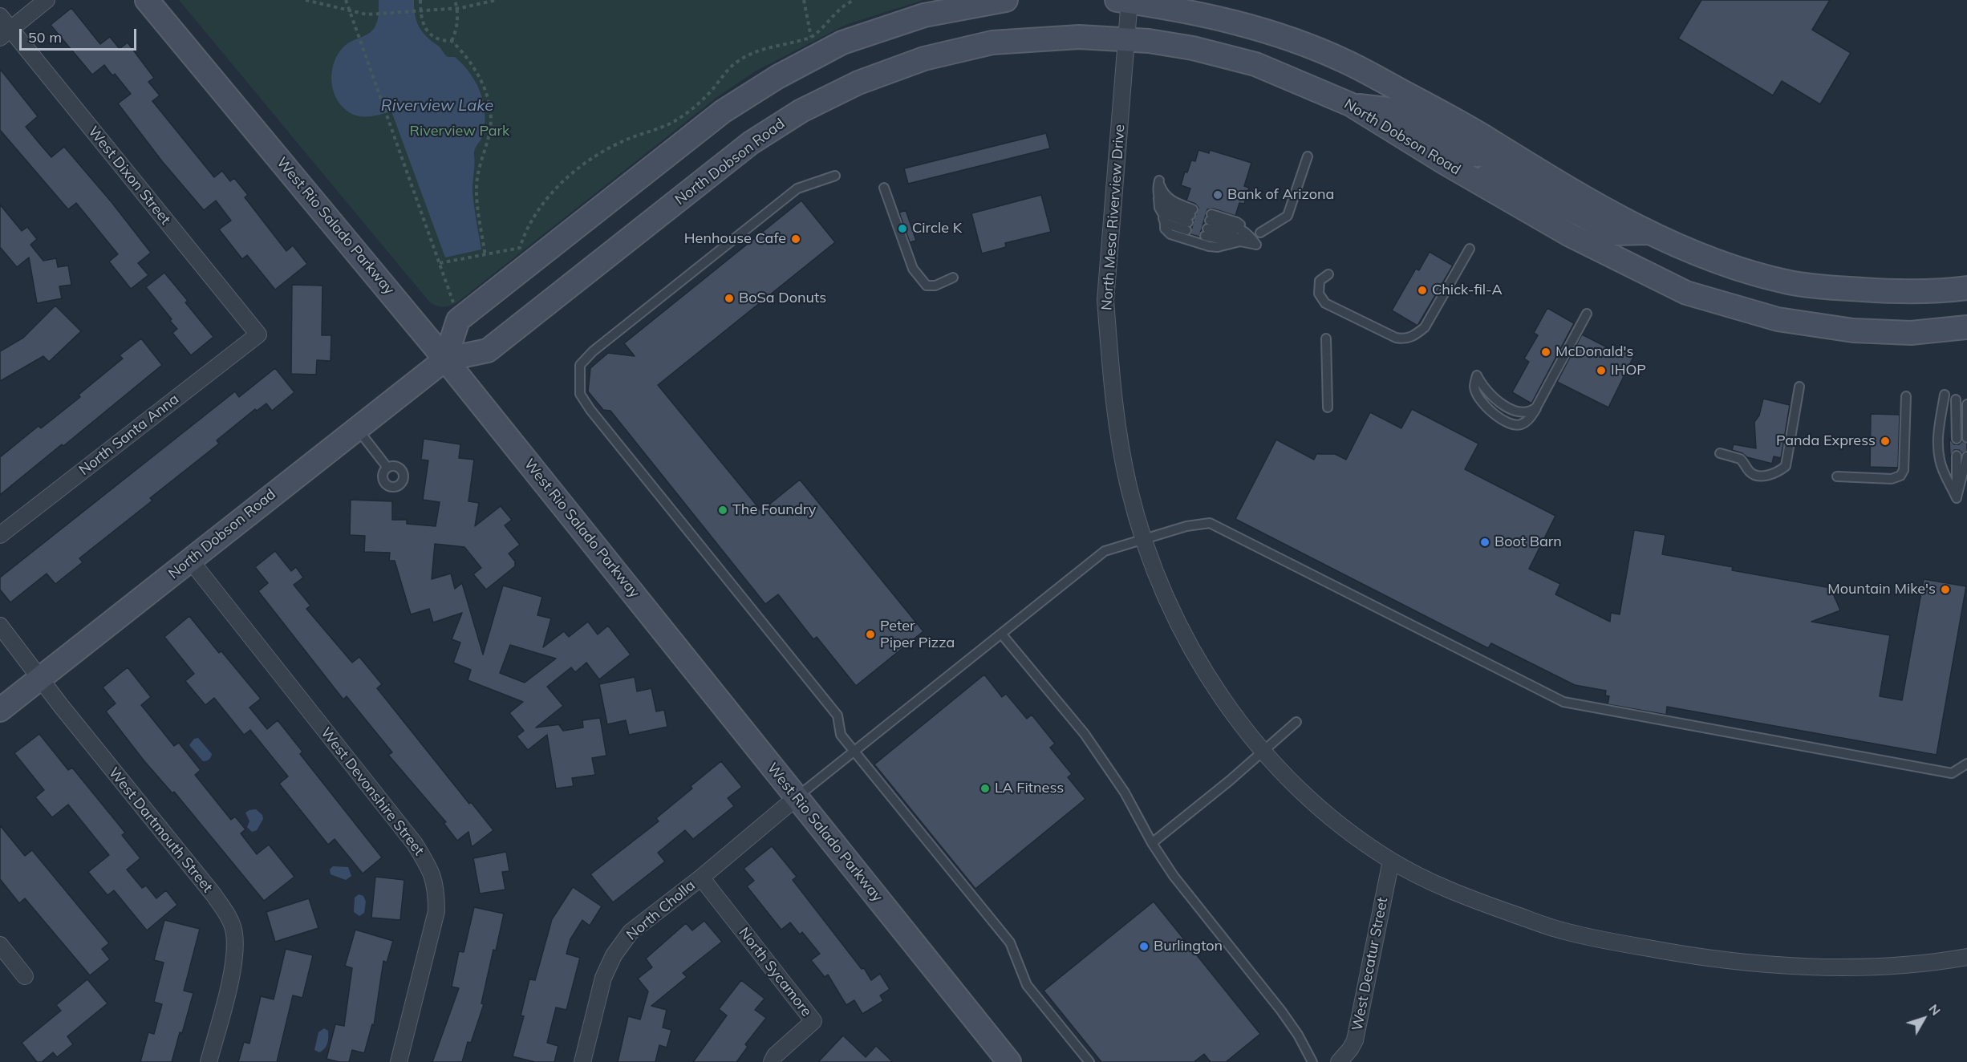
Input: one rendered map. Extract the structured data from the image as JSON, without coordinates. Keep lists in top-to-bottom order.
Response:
{
  "streets": {
    "main road": ["North Dobson Road", "West Rio Salado Parkway"],
    "street": [
      "West Dixon Street",
      "North Mesa Riverview Drive",
      "North Santa Anna",
      "West Devonshire Street",
      "West Dartmouth Street",
      "North Cholla",
      "West Decatur Street",
      "North Sycamore"
    ]
  },
  "crossings": [
    ["North Dobson Road", "North Mesa Riverview Drive"],
    ["North Dobson Road", "West Rio Salado Parkway"],
    ["North Dobson Road", "West Devonshire Street"],
    ["North Dobson Road", "West Dartmouth Street"],
    ["West Dixon Street", "North Santa Anna"],
    ["North Mesa Riverview Drive", "West Decatur Street"],
    ["West Rio Salado Parkway", "North Cholla"],
    ["North Cholla", "North Sycamore"]
  ],
  "water": ["Riverview Lake"],
  "parks": ["Riverview Park"],
  "places": [
    "Bank of Arizona",
    "Circle K",
    "Henhouse Cafe",
    "Chick-fil-A",
    "BoSa Donuts",
    "McDonald's",
    "IHOP",
    "Panda Express",
    "The Foundry",
    "Boot Barn",
    "Mountain Mike's",
    "Peter Piper Pizza",
    "LA Fitness",
    "Burlington"
  ],
  "scale_bar": "50 m",
  "north": "top right"
}
